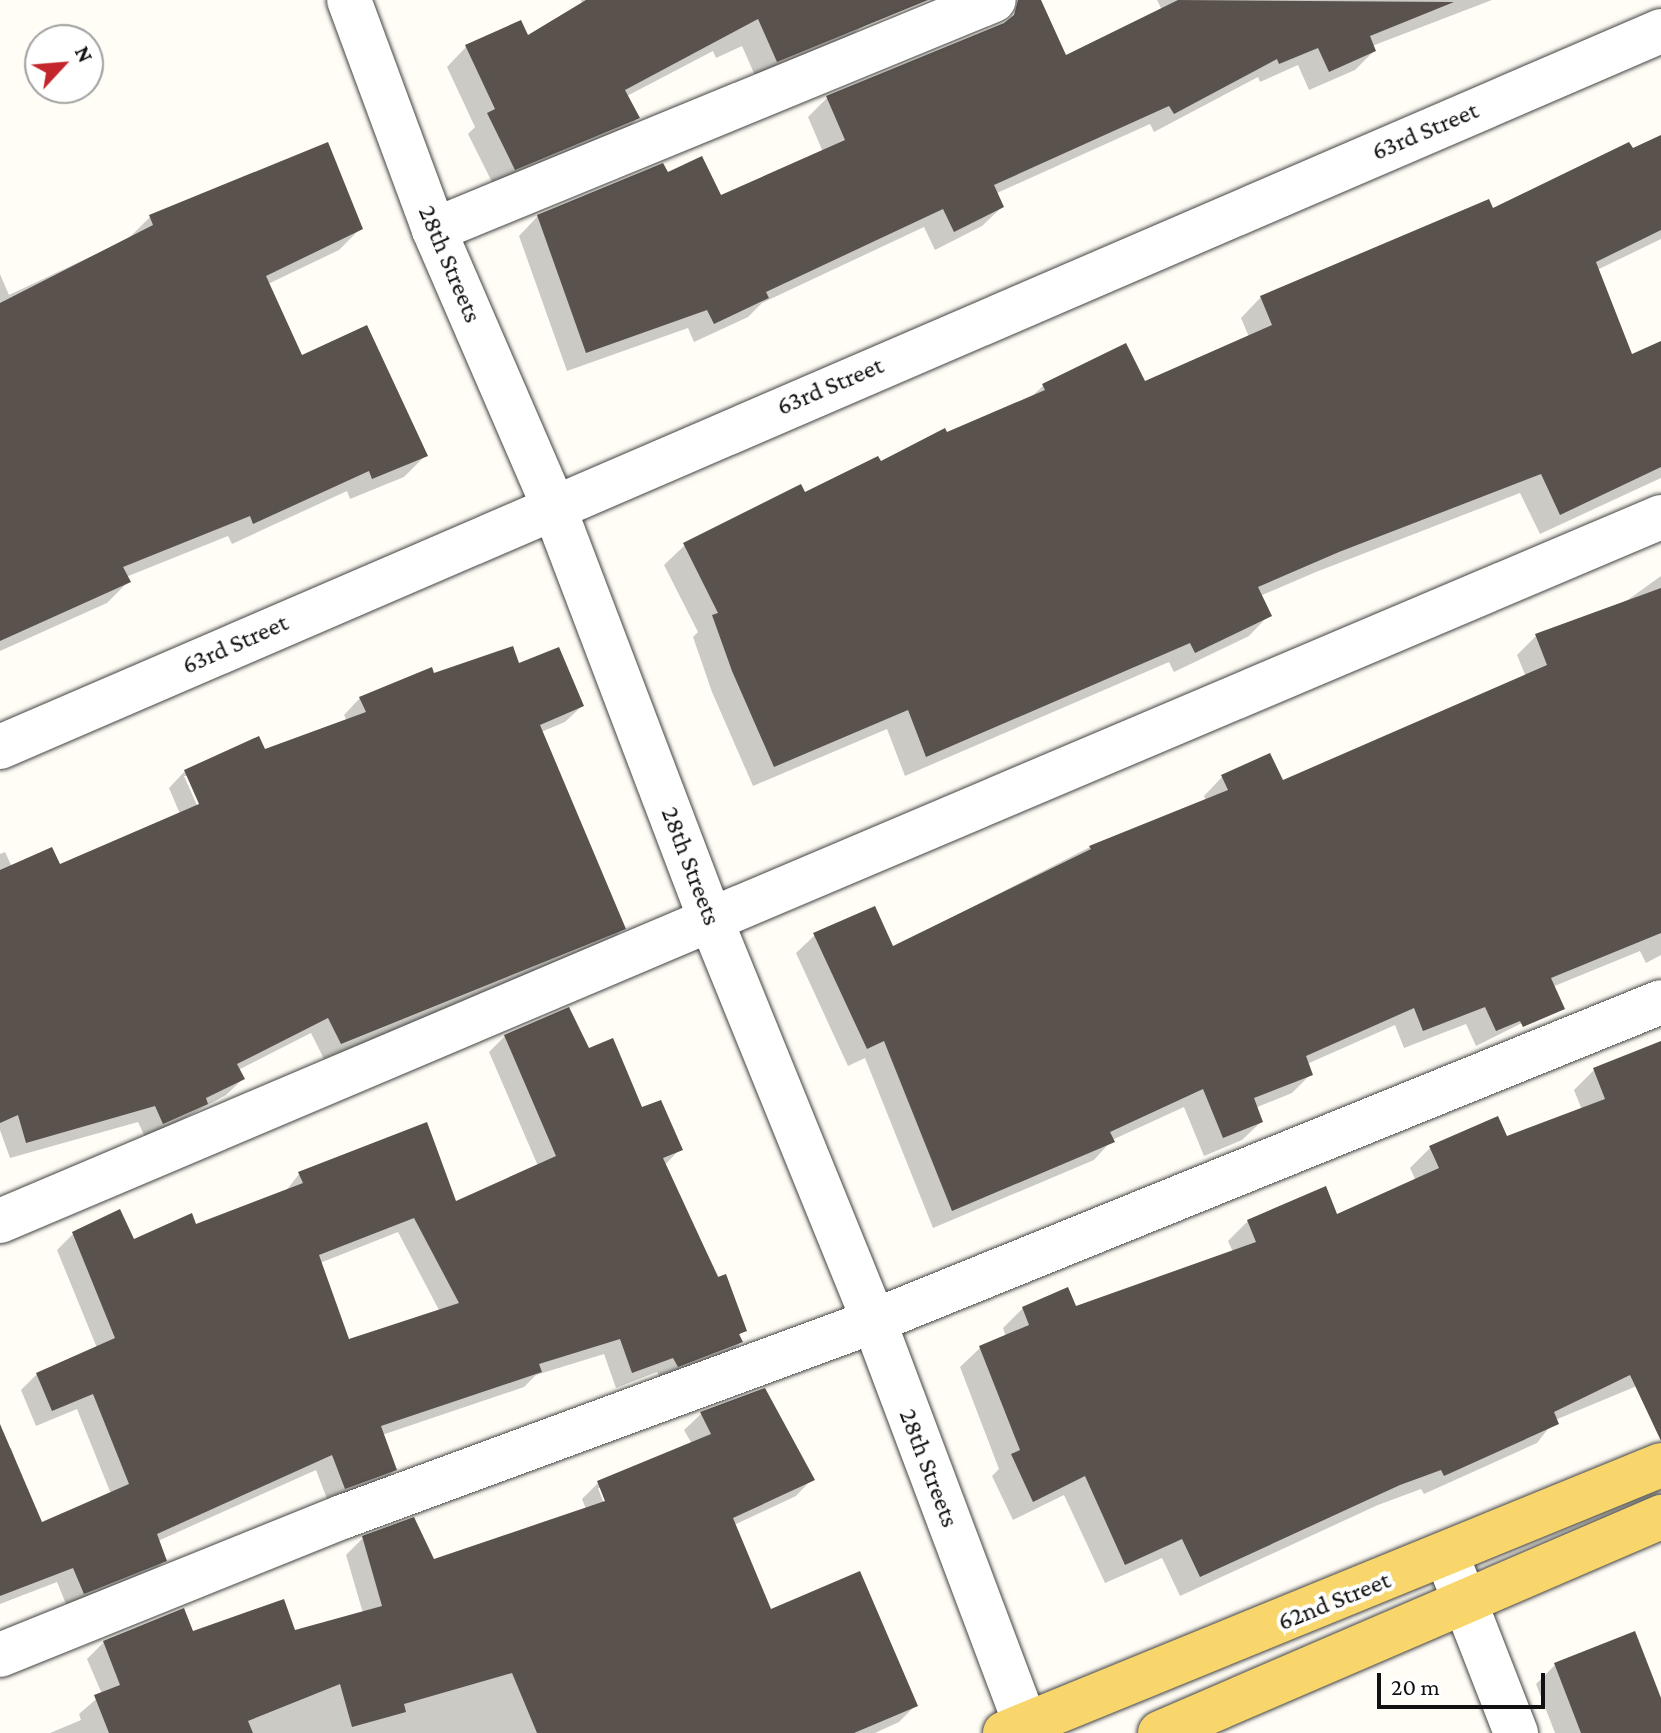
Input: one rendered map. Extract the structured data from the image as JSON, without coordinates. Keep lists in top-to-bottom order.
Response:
{
  "streets": {
    "main road": ["62nd Street"],
    "street": ["63rd Street", "28th Streets"]
  },
  "crossings": [
    ["63rd Street", "28th Streets"],
    ["28th Streets", "62nd Street"]
  ],
  "scale_bar": "20 m",
  "north": "top right"
}
